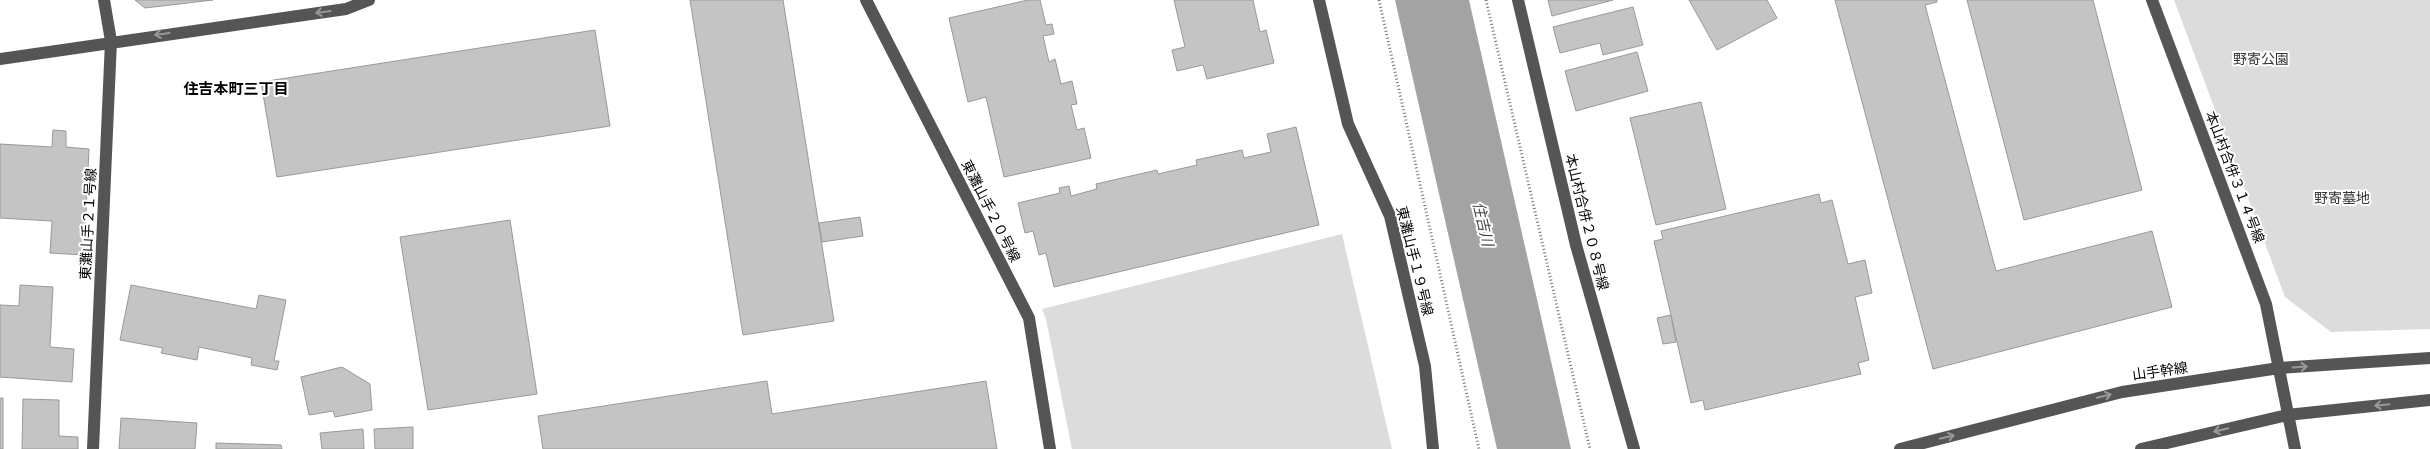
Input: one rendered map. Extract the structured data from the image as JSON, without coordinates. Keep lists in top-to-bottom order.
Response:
{
  "streets": {
    "street": [
      "本山村合併３１４号線",
      "東灘山手２０号線",
      "本山村合併２０８号線",
      "東灘山手２１号線",
      "東灘山手１９号線",
      "山手幹線"
    ]
  },
  "crossings": [
    ["本山村合併３１４号線", "山手幹線"]
  ],
  "districts": ["住吉本町三丁目"],
  "water": ["住吉川"],
  "parks": ["野寄公園", "野寄墓地"]
}
